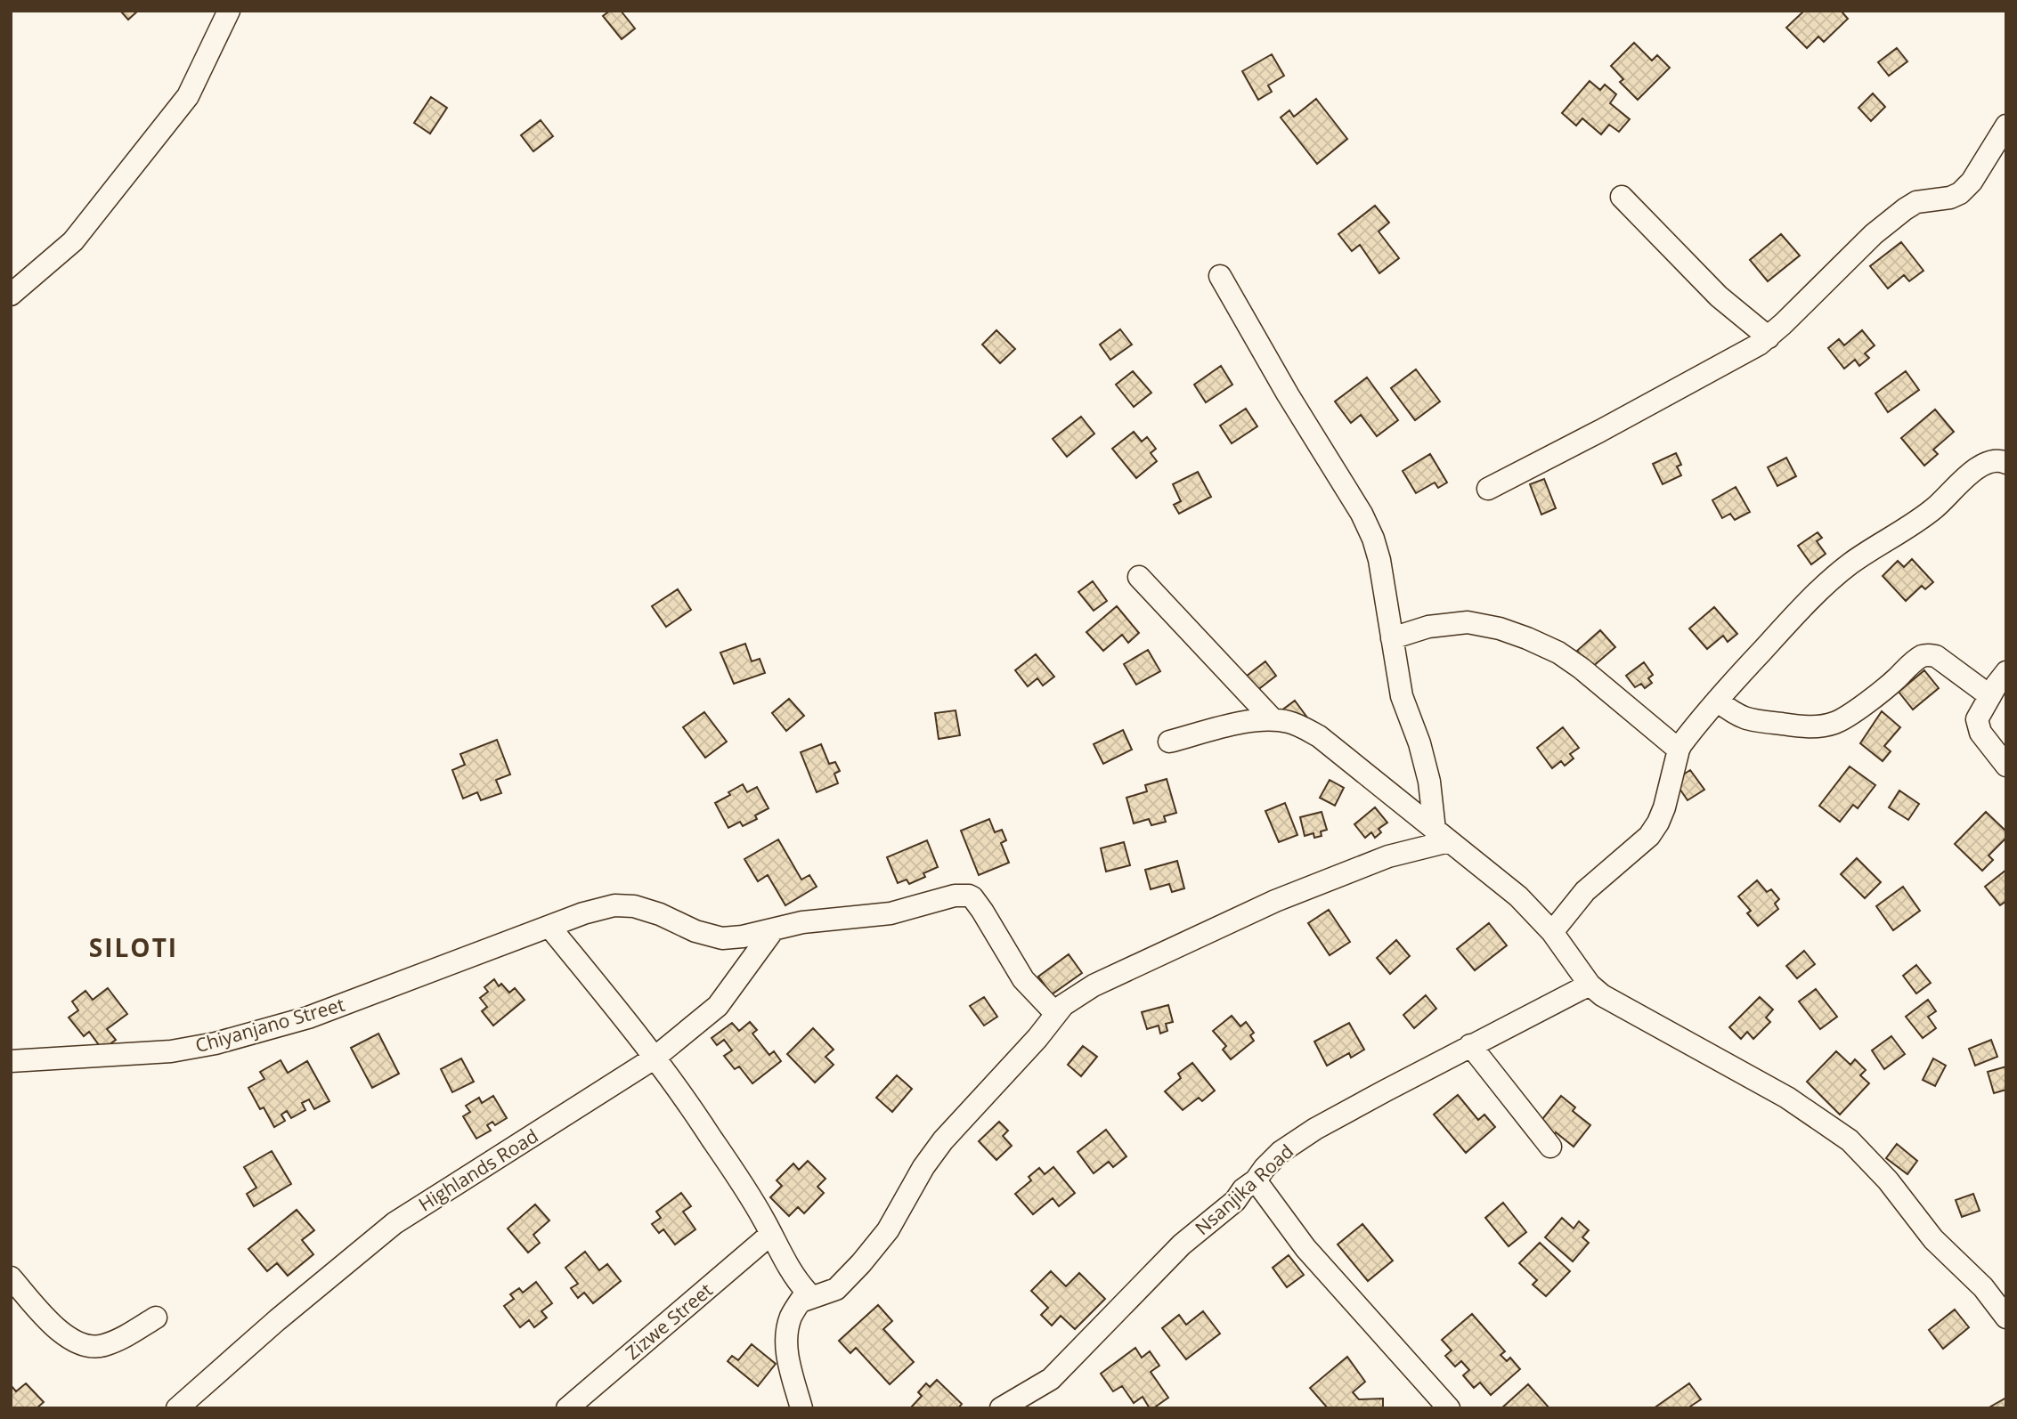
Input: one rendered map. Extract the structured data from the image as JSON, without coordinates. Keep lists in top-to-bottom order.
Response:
{
  "streets": {
    "street": [
      "Chiyanjano Street",
      "Highlands Road",
      "Nsanjika Road",
      "Zizwe Street"
    ]
  },
  "crossings": [
    ["Chiyanjano Street", "Highlands Road"]
  ],
  "districts": ["SILOTI"]
}
